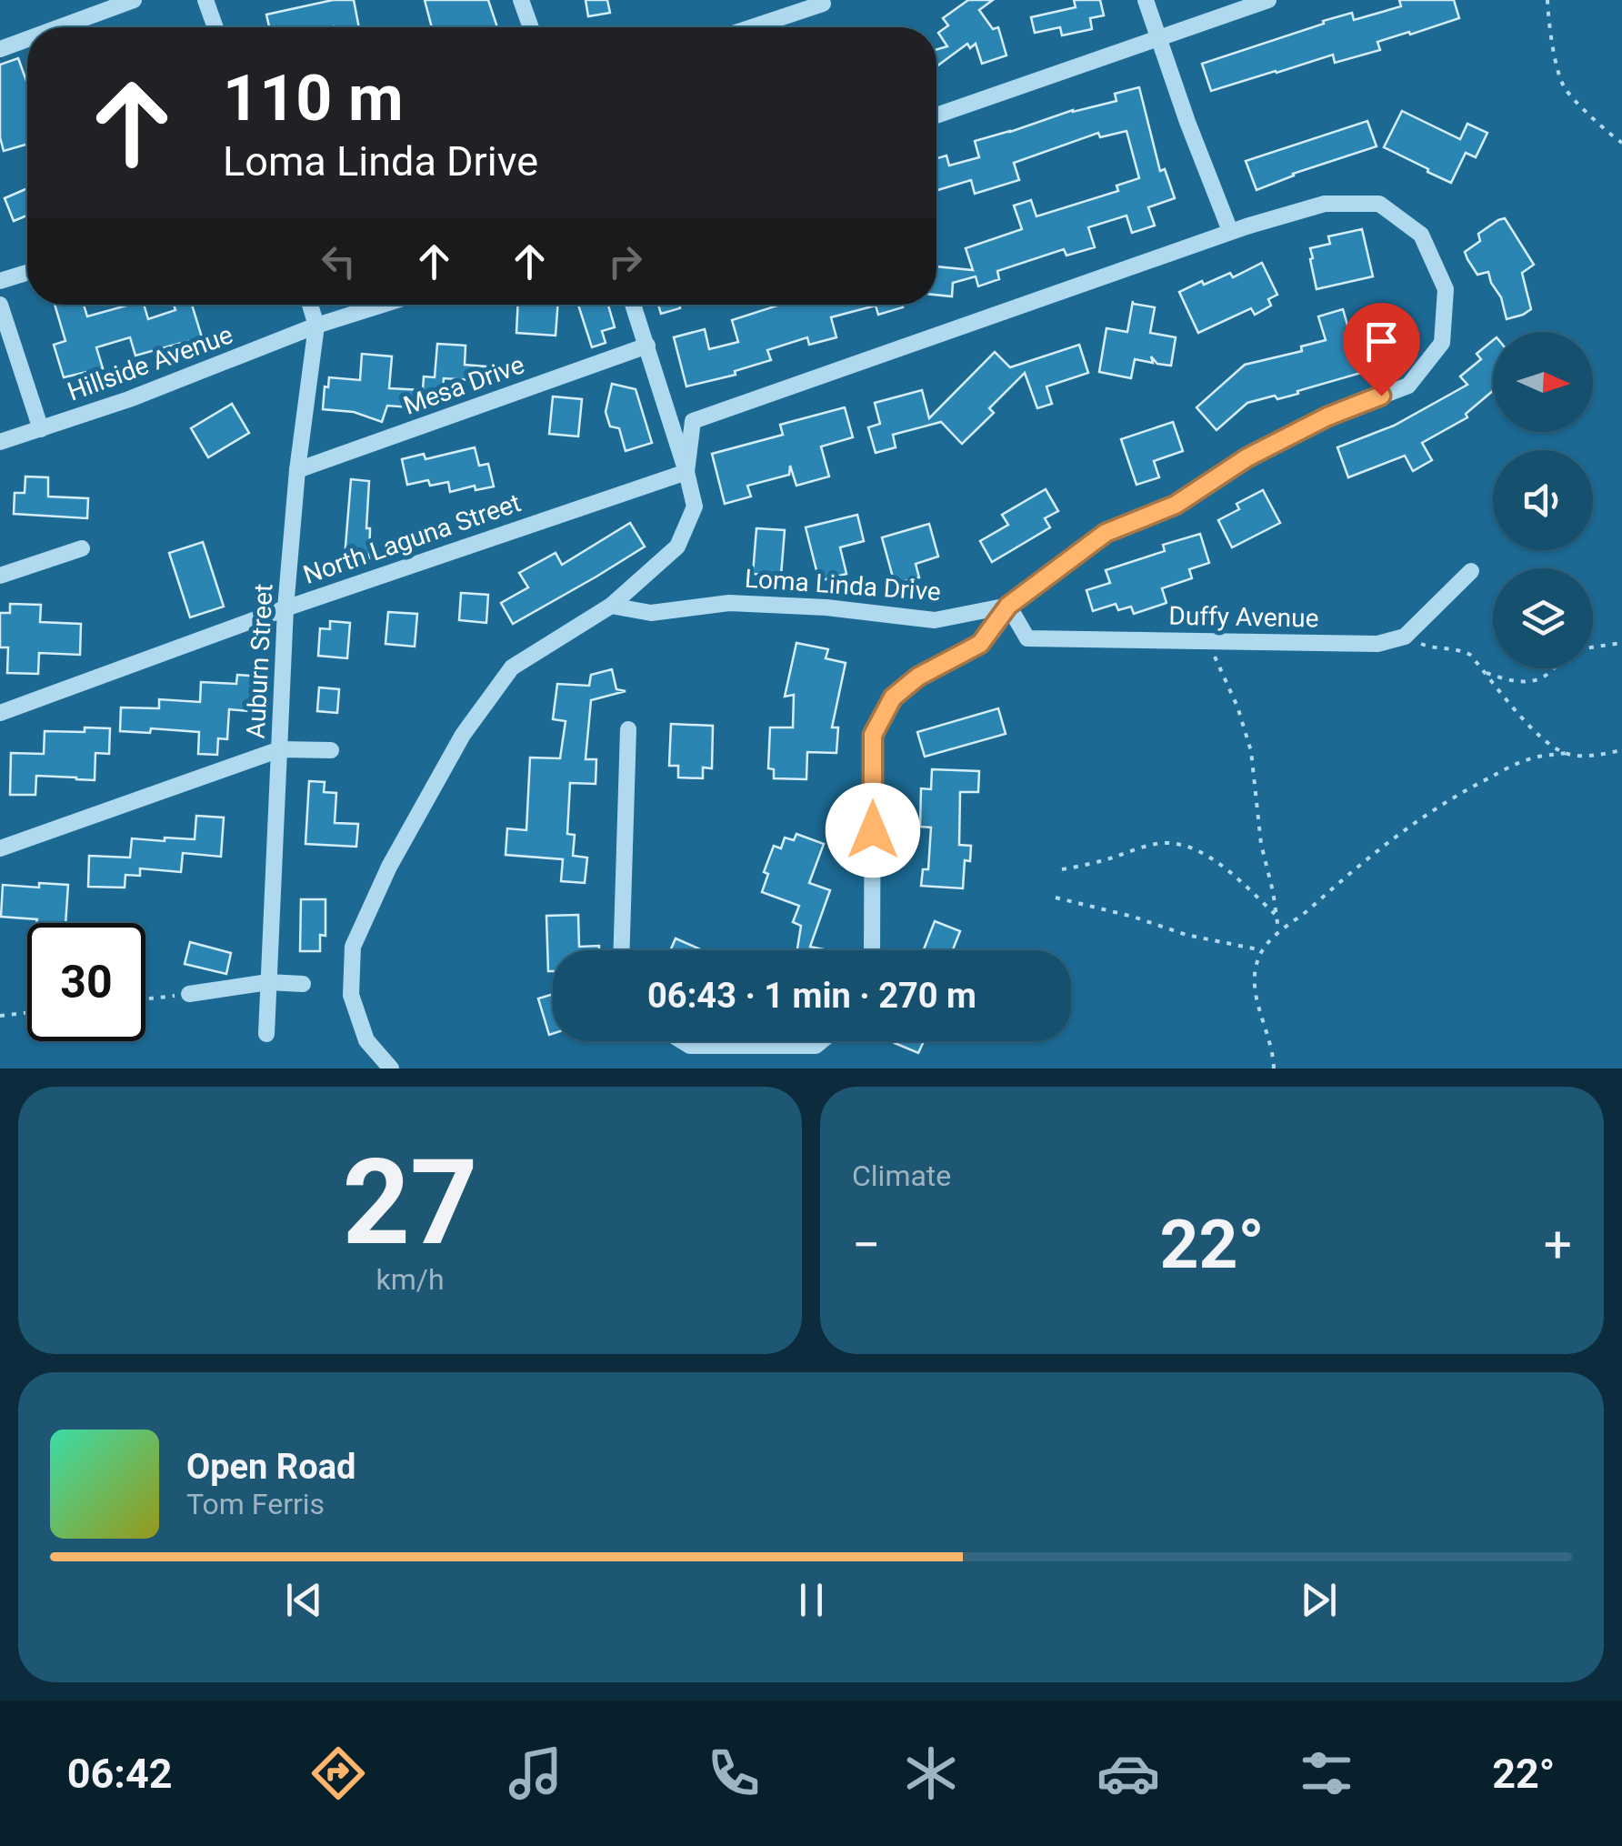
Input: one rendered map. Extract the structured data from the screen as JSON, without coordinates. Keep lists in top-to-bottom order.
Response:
{
  "streets": {
    "street": [
      "Hillside Avenue",
      "Mesa Drive",
      "North Laguna Street",
      "Loma Linda Drive",
      "Duffy Avenue",
      "Auburn Street"
    ]
  },
  "crossings": [
    ["Hillside Avenue", "Auburn Street"],
    ["Mesa Drive", "Auburn Street"],
    ["North Laguna Street", "Loma Linda Drive"],
    ["North Laguna Street", "Auburn Street"],
    ["Loma Linda Drive", "Duffy Avenue"]
  ],
  "north": "right",
  "page": {
    "turn": ["110 m", "Loma Linda Drive"],
    "limit": "30",
    "trip": "06:43 · 1 min · 270 m",
    "tile": [
      ["27", "km/h"],
      "Climate"
    ],
    "heat": ["−", "22°", "+"],
    "song": ["Open Road", "Tom Ferris"],
    "tabs": ["06:42", "22°"]
  }
}
